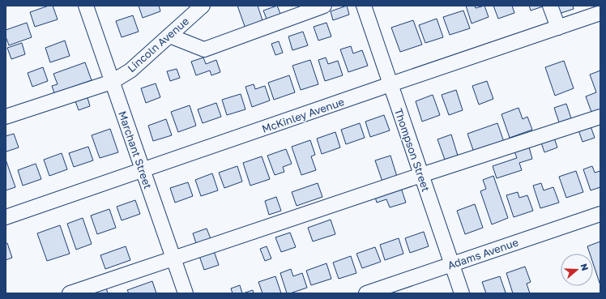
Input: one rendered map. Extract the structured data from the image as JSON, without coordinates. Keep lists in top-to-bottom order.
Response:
{
  "streets": {
    "street": [
      "Lincoln Avenue",
      "McKinley Avenue",
      "Marchant Street",
      "Thompson Street",
      "Adams Avenue"
    ]
  },
  "crossings": [
    ["Lincoln Avenue", "Marchant Street"],
    ["McKinley Avenue", "Marchant Street"],
    ["McKinley Avenue", "Thompson Street"],
    ["Thompson Street", "Adams Avenue"]
  ],
  "north": "right"
}
